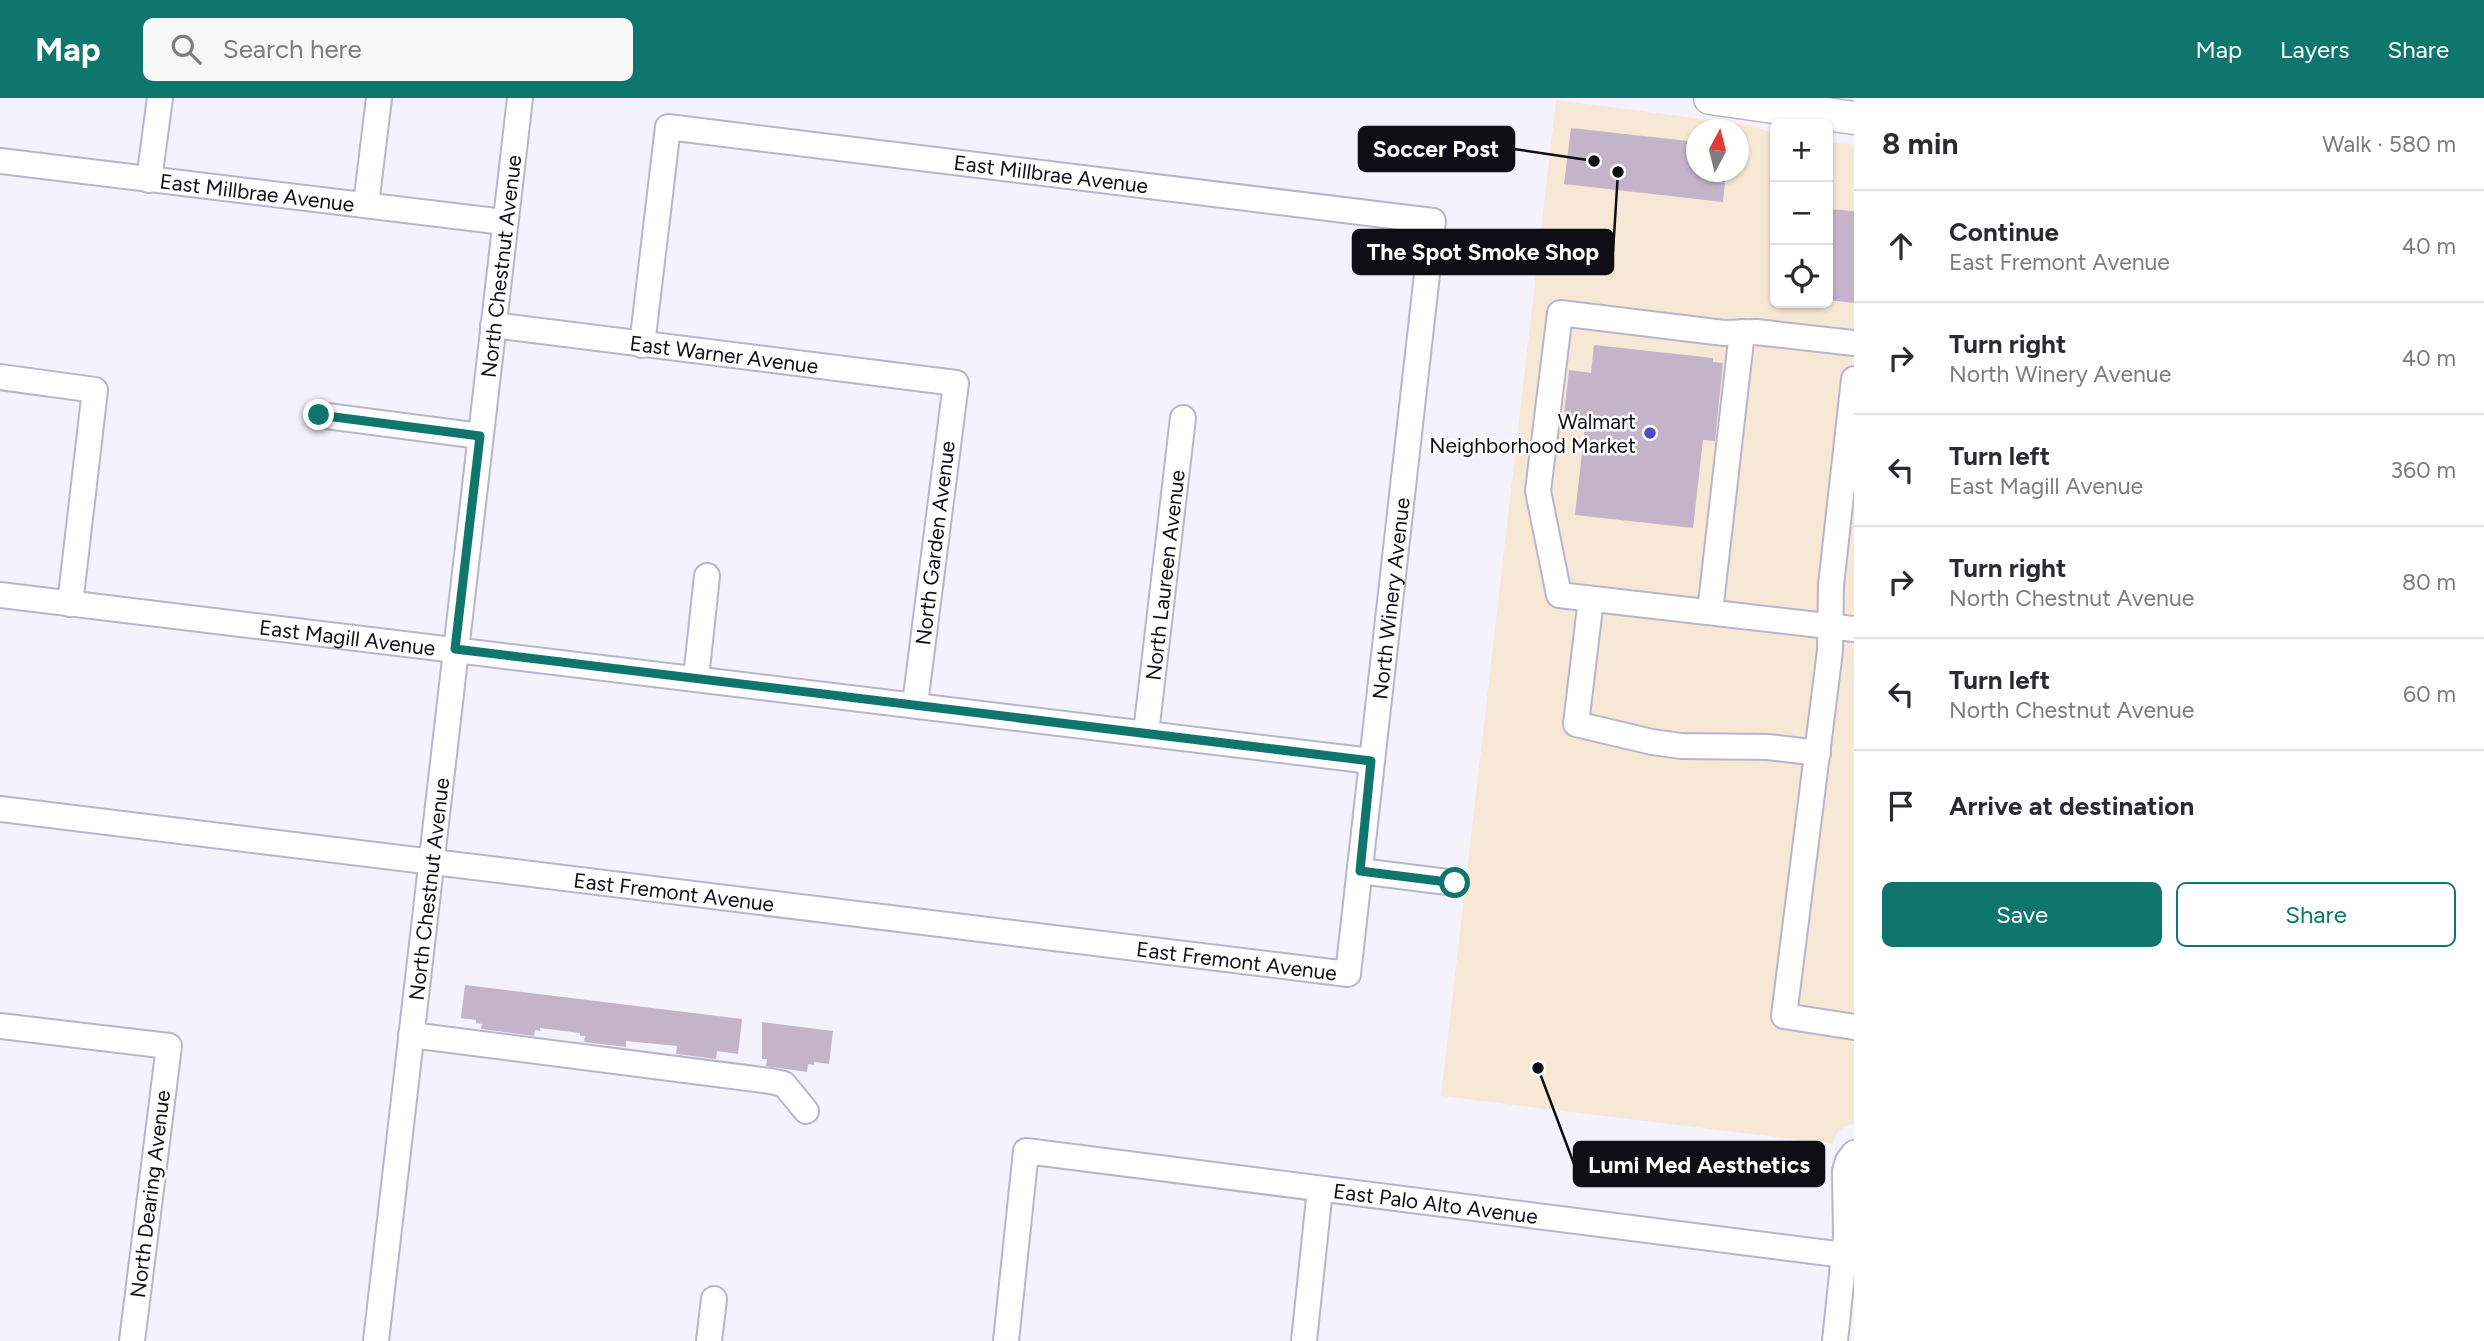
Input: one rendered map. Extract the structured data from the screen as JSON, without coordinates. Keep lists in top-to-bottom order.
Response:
{
  "streets": {
    "street": [
      "East Millbrae Avenue",
      "North Chestnut Avenue",
      "East Warner Avenue",
      "North Garden Avenue",
      "North Laureen Avenue",
      "North Winery Avenue",
      "East Magill Avenue",
      "East Fremont Avenue",
      "North Dearing Avenue",
      "East Palo Alto Avenue"
    ]
  },
  "crossings": [
    ["East Millbrae Avenue", "North Chestnut Avenue"],
    ["East Millbrae Avenue", "East Warner Avenue"],
    ["East Millbrae Avenue", "North Winery Avenue"],
    ["North Chestnut Avenue", "East Warner Avenue"],
    ["North Chestnut Avenue", "East Magill Avenue"],
    ["North Chestnut Avenue", "East Fremont Avenue"],
    ["East Warner Avenue", "North Garden Avenue"],
    ["North Garden Avenue", "East Magill Avenue"],
    ["North Laureen Avenue", "East Magill Avenue"],
    ["North Winery Avenue", "East Magill Avenue"],
    ["North Winery Avenue", "East Fremont Avenue"]
  ],
  "places": [
    "Soccer Post",
    "The Spot Smoke Shop",
    "Walmart Neighborhood Market",
    "Lumi Med Aesthetics"
  ],
  "north": "top",
  "page": {
    "header": "Map",
    "search": "Search here",
    "nav": ["Map", "Layers", "Share"],
    "heading": ["8 min", "Walk · 580 m"],
    "map_buttons": ["+", "−"],
    "list": [
      ["Continue", "East Fremont Avenue", "40 m"],
      ["Turn right", "North Winery Avenue", "40 m"],
      ["Turn left", "East Magill Avenue", "360 m"],
      ["Turn right", "North Chestnut Avenue", "80 m"],
      ["Turn left", "North Chestnut Avenue", "60 m"],
      "Arrive at destination"
    ],
    "buttons": ["Save", "Share"]
  }
}
